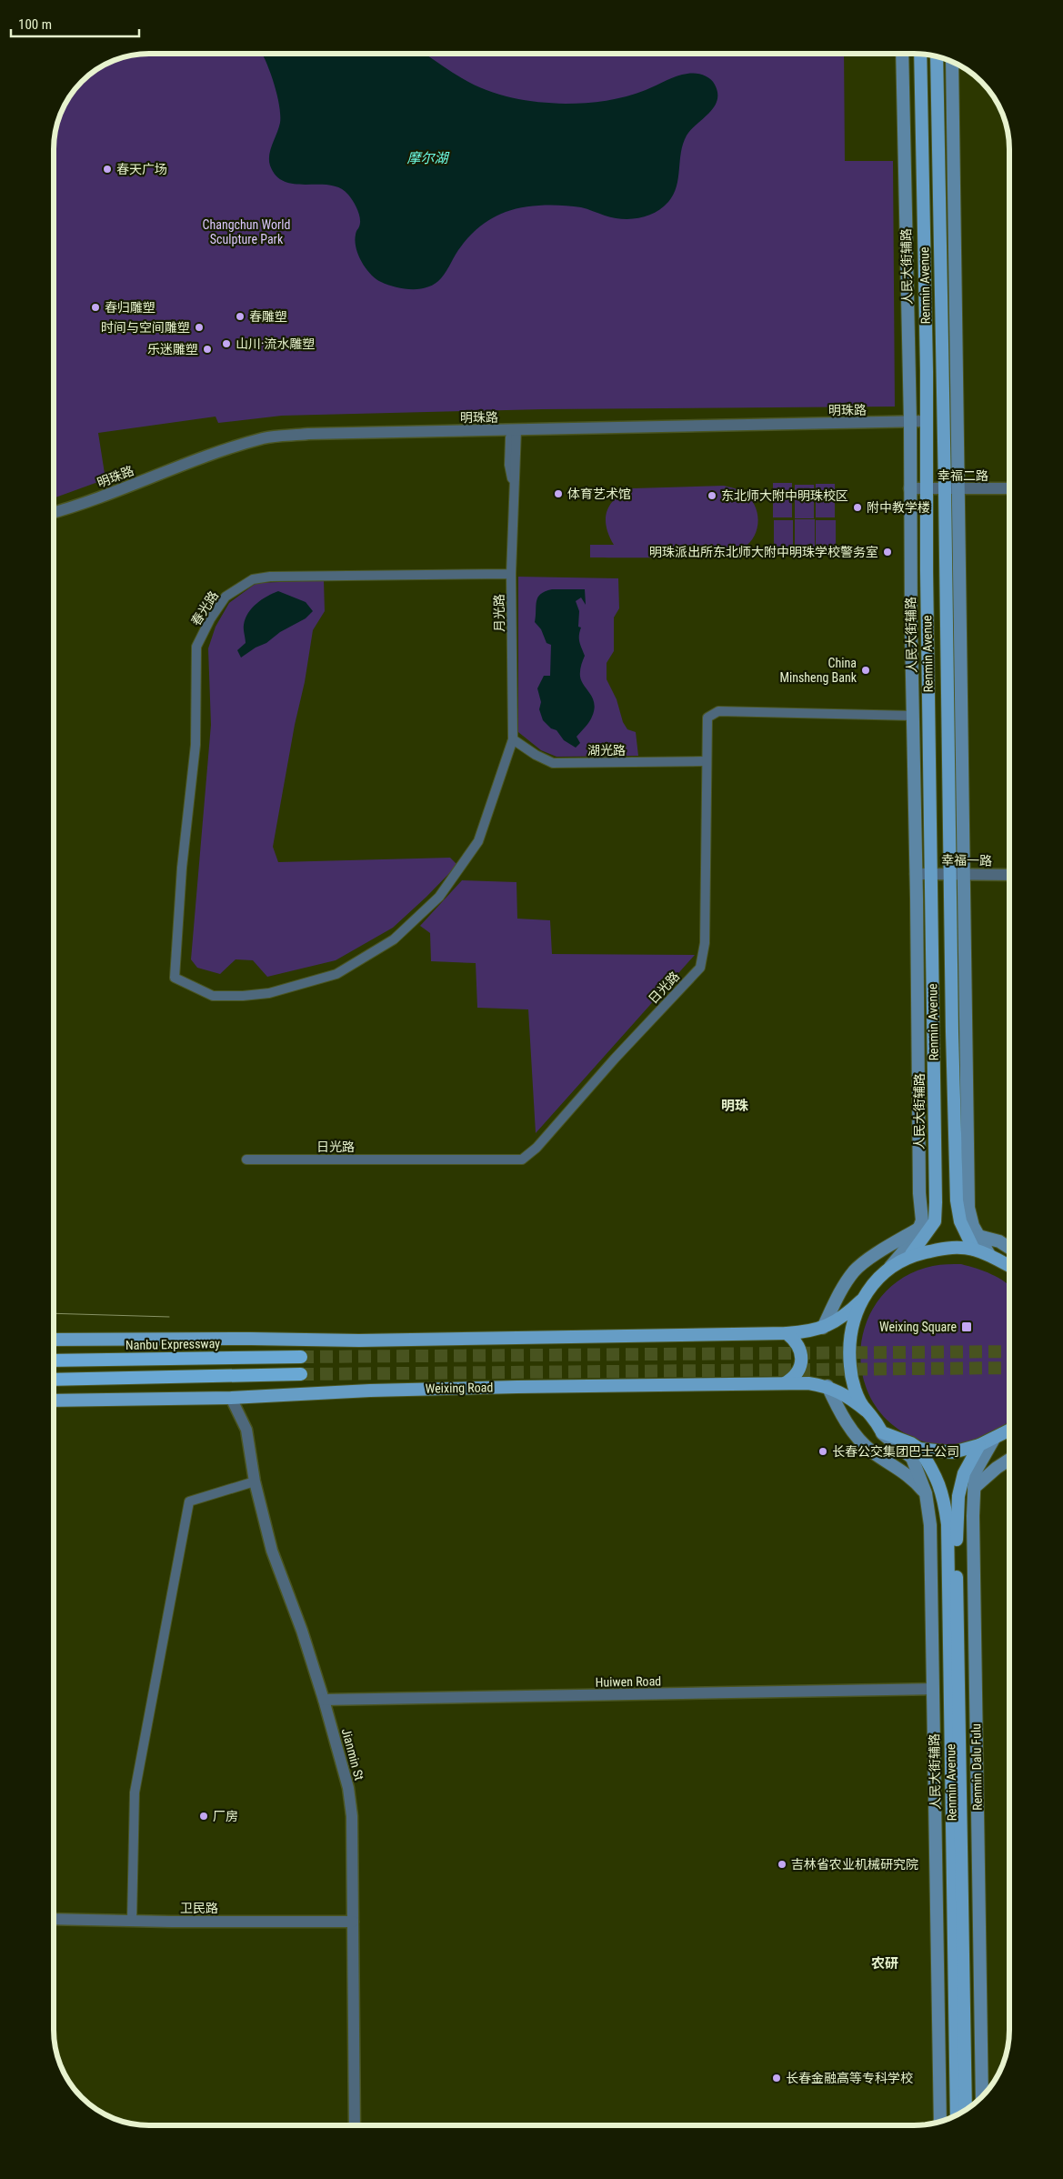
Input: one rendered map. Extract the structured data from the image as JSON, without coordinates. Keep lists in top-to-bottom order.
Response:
{
  "streets": {
    "highway": ["Nanbu Expressway"],
    "main road": [
      "人民大街辅路",
      "Renmin Avenue",
      "Weixing Road",
      "Renmin Dalu Fulu"
    ],
    "street": [
      "明珠路",
      "幸福二路",
      "春光路",
      "月光路",
      "湖光路",
      "幸福一路",
      "日光路",
      "Huiwen Road",
      "Jianmin St",
      "卫民路"
    ]
  },
  "crossings": [
    ["人民大街辅路", "明珠路"],
    ["人民大街辅路", "幸福二路"],
    ["人民大街辅路", "幸福一路"],
    ["人民大街辅路", "日光路"],
    ["人民大街辅路", "Huiwen Road"],
    ["Renmin Avenue", "明珠路"],
    ["Renmin Avenue", "幸福二路"],
    ["Renmin Avenue", "幸福一路"],
    ["明珠路", "月光路"],
    ["春光路", "月光路"],
    ["月光路", "湖光路"],
    ["湖光路", "日光路"],
    ["Weixing Road", "Jianmin St"],
    ["Huiwen Road", "Jianmin St"],
    ["Jianmin St", "卫民路"]
  ],
  "districts": ["明珠", "农研"],
  "water": ["摩尔湖"],
  "parks": ["Changchun World Sculpture Park"],
  "places": {
    "other": [
      "春天广场",
      "春归雕塑",
      "春雕塑",
      "时间与空间雕塑",
      "山川·流水雕塑",
      "乐迷雕塑",
      "体育艺术馆",
      "东北师大附中明珠校区",
      "附中教学楼",
      "明珠派出所东北师大附中明珠学校警务室",
      "China Minsheng Bank",
      "长春公交集团巴士公司",
      "厂房",
      "吉林省农业机械研究院",
      "长春金融高等专科学校"
    ],
    "transit": ["Weixing Square"]
  },
  "scale_bar": "100 m"
}
